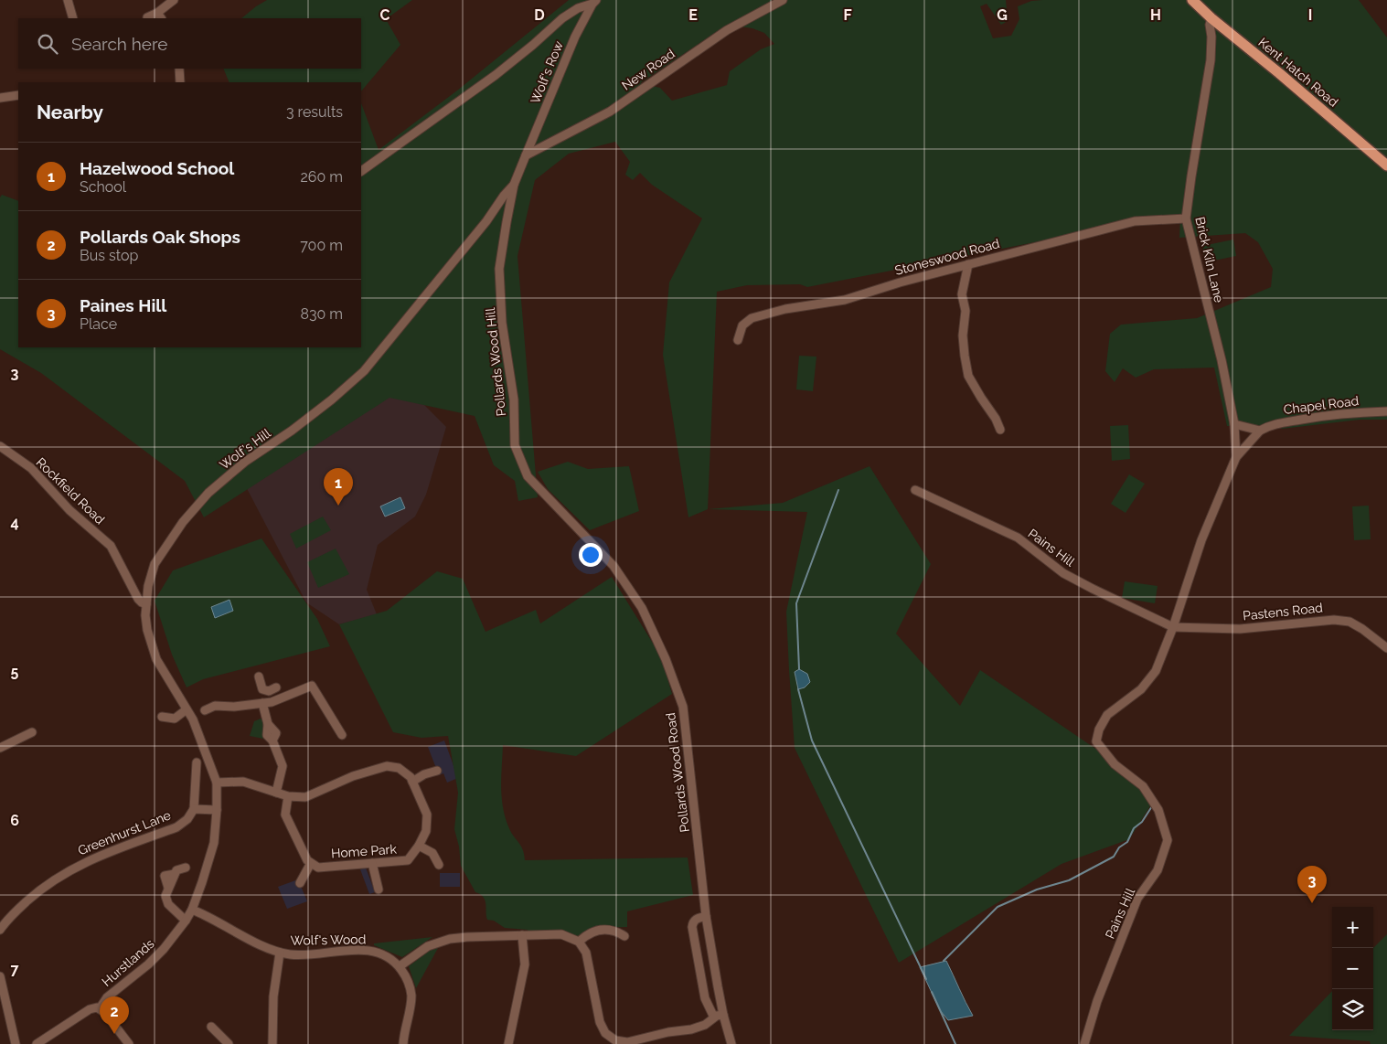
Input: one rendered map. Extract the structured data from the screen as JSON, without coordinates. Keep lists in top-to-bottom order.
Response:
{
  "streets": {
    "main road": ["Kent Hatch Road"],
    "street": [
      "New Road",
      "Wolf's Row",
      "Stoneswood Road",
      "Brick Kiln Lane",
      "Pollards Wood Hill",
      "Chapel Road",
      "Wolf's Hill",
      "Rockfield Road",
      "Pains Hill",
      "Pastens Road",
      "Pollards Wood Road",
      "Greenhurst Lane",
      "Home Park",
      "Wolf's Wood",
      "Hurstlands"
    ]
  },
  "crossings": [
    ["New Road", "Wolf's Row"],
    ["New Road", "Pollards Wood Hill"],
    ["Wolf's Row", "Pollards Wood Hill"],
    ["Kent Hatch Road", "Brick Kiln Lane"],
    ["Stoneswood Road", "Brick Kiln Lane"],
    ["Brick Kiln Lane", "Pains Hill"],
    ["Pollards Wood Hill", "Wolf's Hill"],
    ["Pollards Wood Hill", "Pollards Wood Road"],
    ["Wolf's Hill", "Rockfield Road"],
    ["Wolf's Hill", "Home Park"],
    ["Wolf's Hill", "Hurstlands"],
    ["Pains Hill", "Pastens Road"],
    ["Home Park", "Hurstlands"],
    ["Wolf's Wood", "Hurstlands"]
  ],
  "page": {
    "search": "Search here",
    "heading": ["Nearby", "3 results"],
    "list": [
      {
        "mark": "1",
        "name": "Hazelwood School",
        "note": "School",
        "value": "260 m"
      },
      {
        "mark": "2",
        "name": "Pollards Oak Shops",
        "note": "Bus stop",
        "value": "700 m"
      },
      {
        "mark": "3",
        "name": "Paines Hill",
        "note": "Place",
        "value": "830 m"
      }
    ],
    "pins": ["1", "3", "2"],
    "map_buttons": ["+", "−"]
  },
  "grid": {
    "columns": [
      "C",
      "D",
      "E",
      "F",
      "G",
      "H",
      "I"
    ],
    "rows": [
      "3",
      "4",
      "5",
      "6",
      "7"
    ]
  }
}
